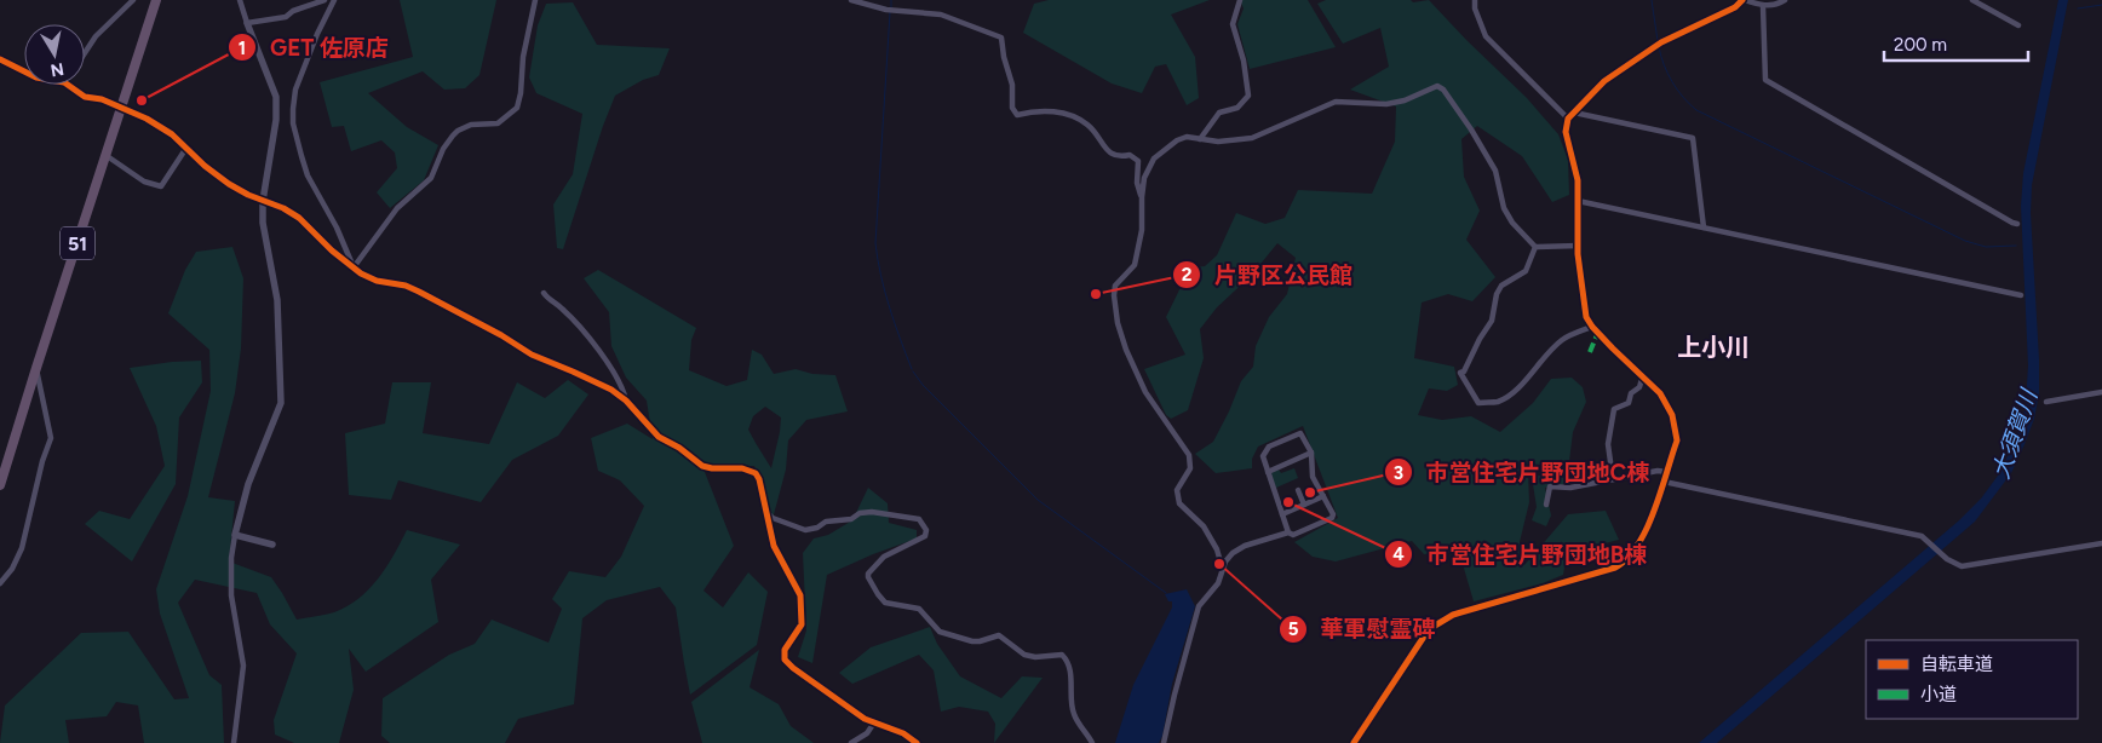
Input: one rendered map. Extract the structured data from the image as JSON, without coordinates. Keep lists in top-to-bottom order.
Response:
{
  "streets": {
    "highway": ["51"]
  },
  "districts": ["上小川"],
  "water": ["大須賀川"],
  "places": [
    "GET 佐原店",
    "片野区公民館",
    "市営住宅片野団地C棟",
    "市営住宅片野団地B棟",
    "華軍慰霊碑"
  ],
  "legend": ["自転車道", "小道"],
  "scale_bar": "200 m",
  "north": "bottom"
}
